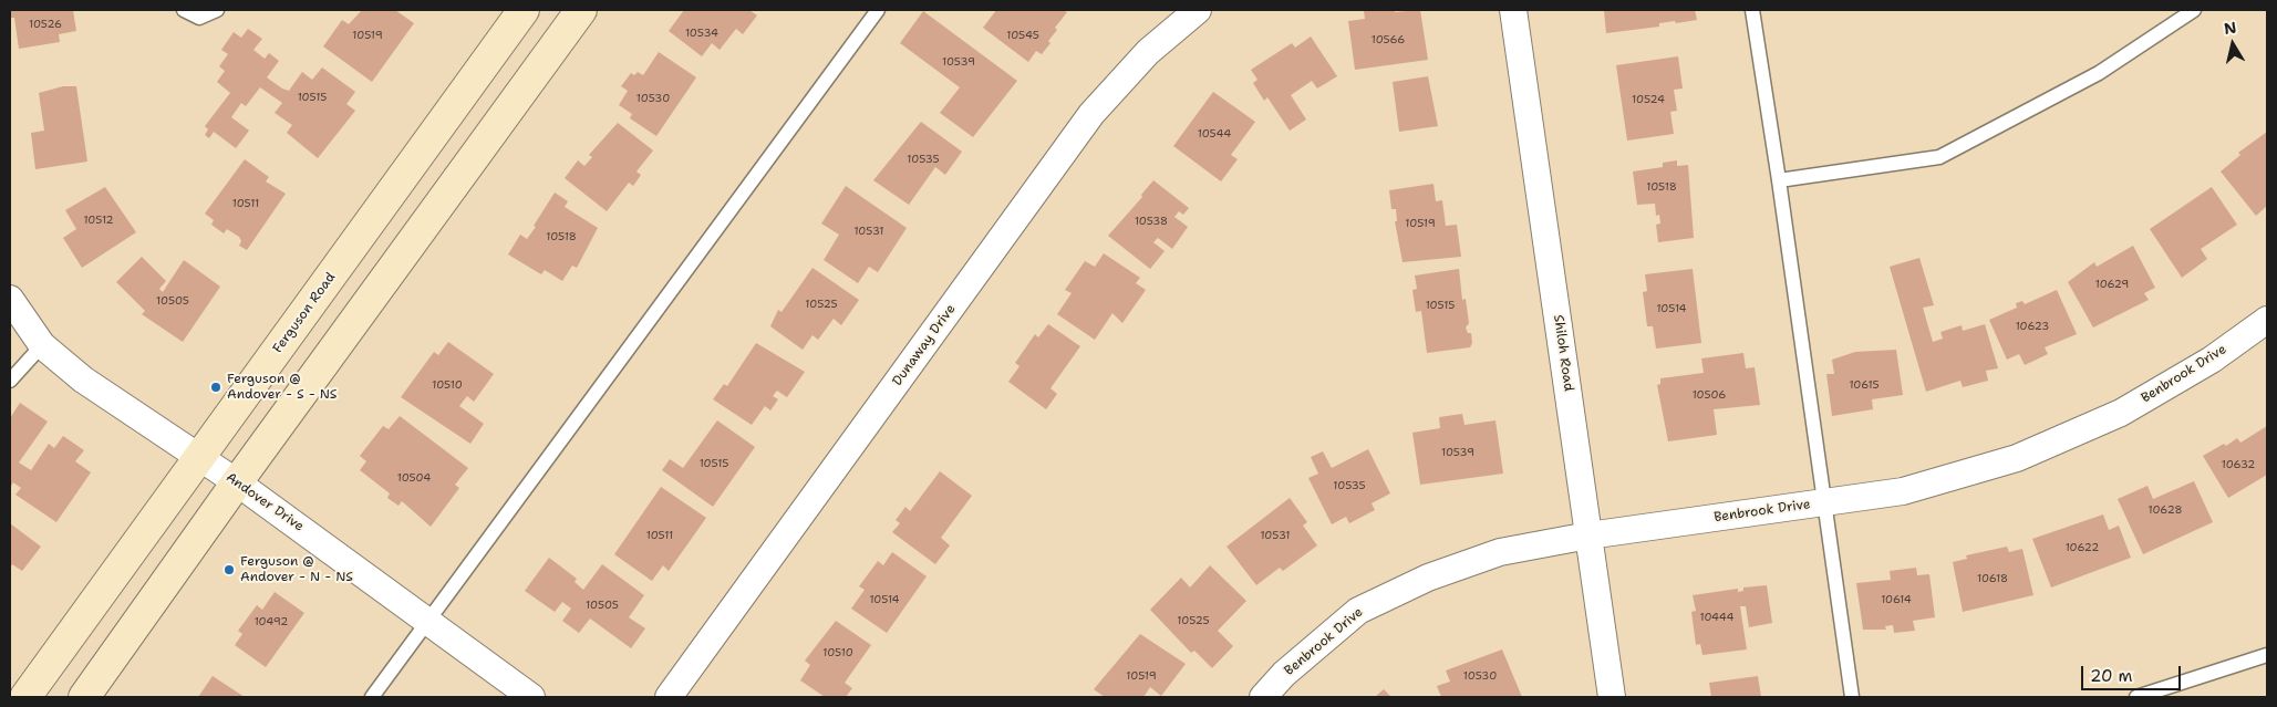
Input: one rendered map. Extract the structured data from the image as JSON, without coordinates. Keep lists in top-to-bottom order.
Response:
{
  "streets": {
    "main road": ["Ferguson Road"],
    "street": [
      "Dunaway Drive",
      "Shiloh Road",
      "Benbrook Drive",
      "Andover Drive"
    ]
  },
  "crossings": [
    ["Ferguson Road", "Andover Drive"],
    ["Shiloh Road", "Benbrook Drive"]
  ],
  "places": ["Ferguson @ Andover - S - NS", "Ferguson @ Andover - N - NS"],
  "house_numbers": [
    "10526",
    "10534",
    "10519",
    "10545",
    "10566",
    "10539",
    "10515",
    "10530",
    "10524",
    "10544",
    "10535",
    "10518",
    "10511",
    "10512",
    "10538",
    "10519",
    "10531",
    "10518",
    "10629",
    "10505",
    "10525",
    "10515",
    "10514",
    "10623",
    "10510",
    "10615",
    "10506",
    "10539",
    "10515",
    "10632",
    "10504",
    "10535",
    "10628",
    "10511",
    "10531",
    "10622",
    "10618",
    "10514",
    "10614",
    "10505",
    "10444",
    "10525",
    "10492",
    "10510",
    "10519",
    "10530"
  ],
  "scale_bar": "20 m",
  "north": "top"
}
